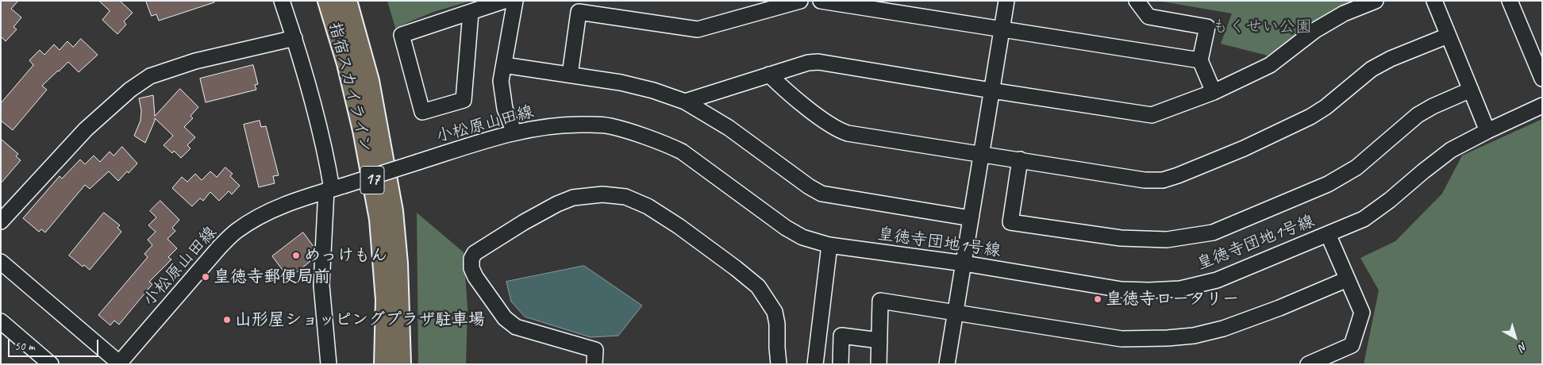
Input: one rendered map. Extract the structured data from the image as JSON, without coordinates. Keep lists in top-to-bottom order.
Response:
{
  "streets": {
    "main road": ["指宿スカイライン", "17"],
    "street": ["小松原山田線", "皇徳寺団地1号線"]
  },
  "crossings": [
    ["小松原山田線", "皇徳寺団地1号線"]
  ],
  "parks": ["もくせい公園"],
  "places": [
    "めっけもん",
    "皇徳寺郵便局前",
    "皇徳寺ロータリー",
    "山形屋ショッピングプラザ駐車場"
  ],
  "scale_bar": "50 m",
  "north": "bottom right"
}
